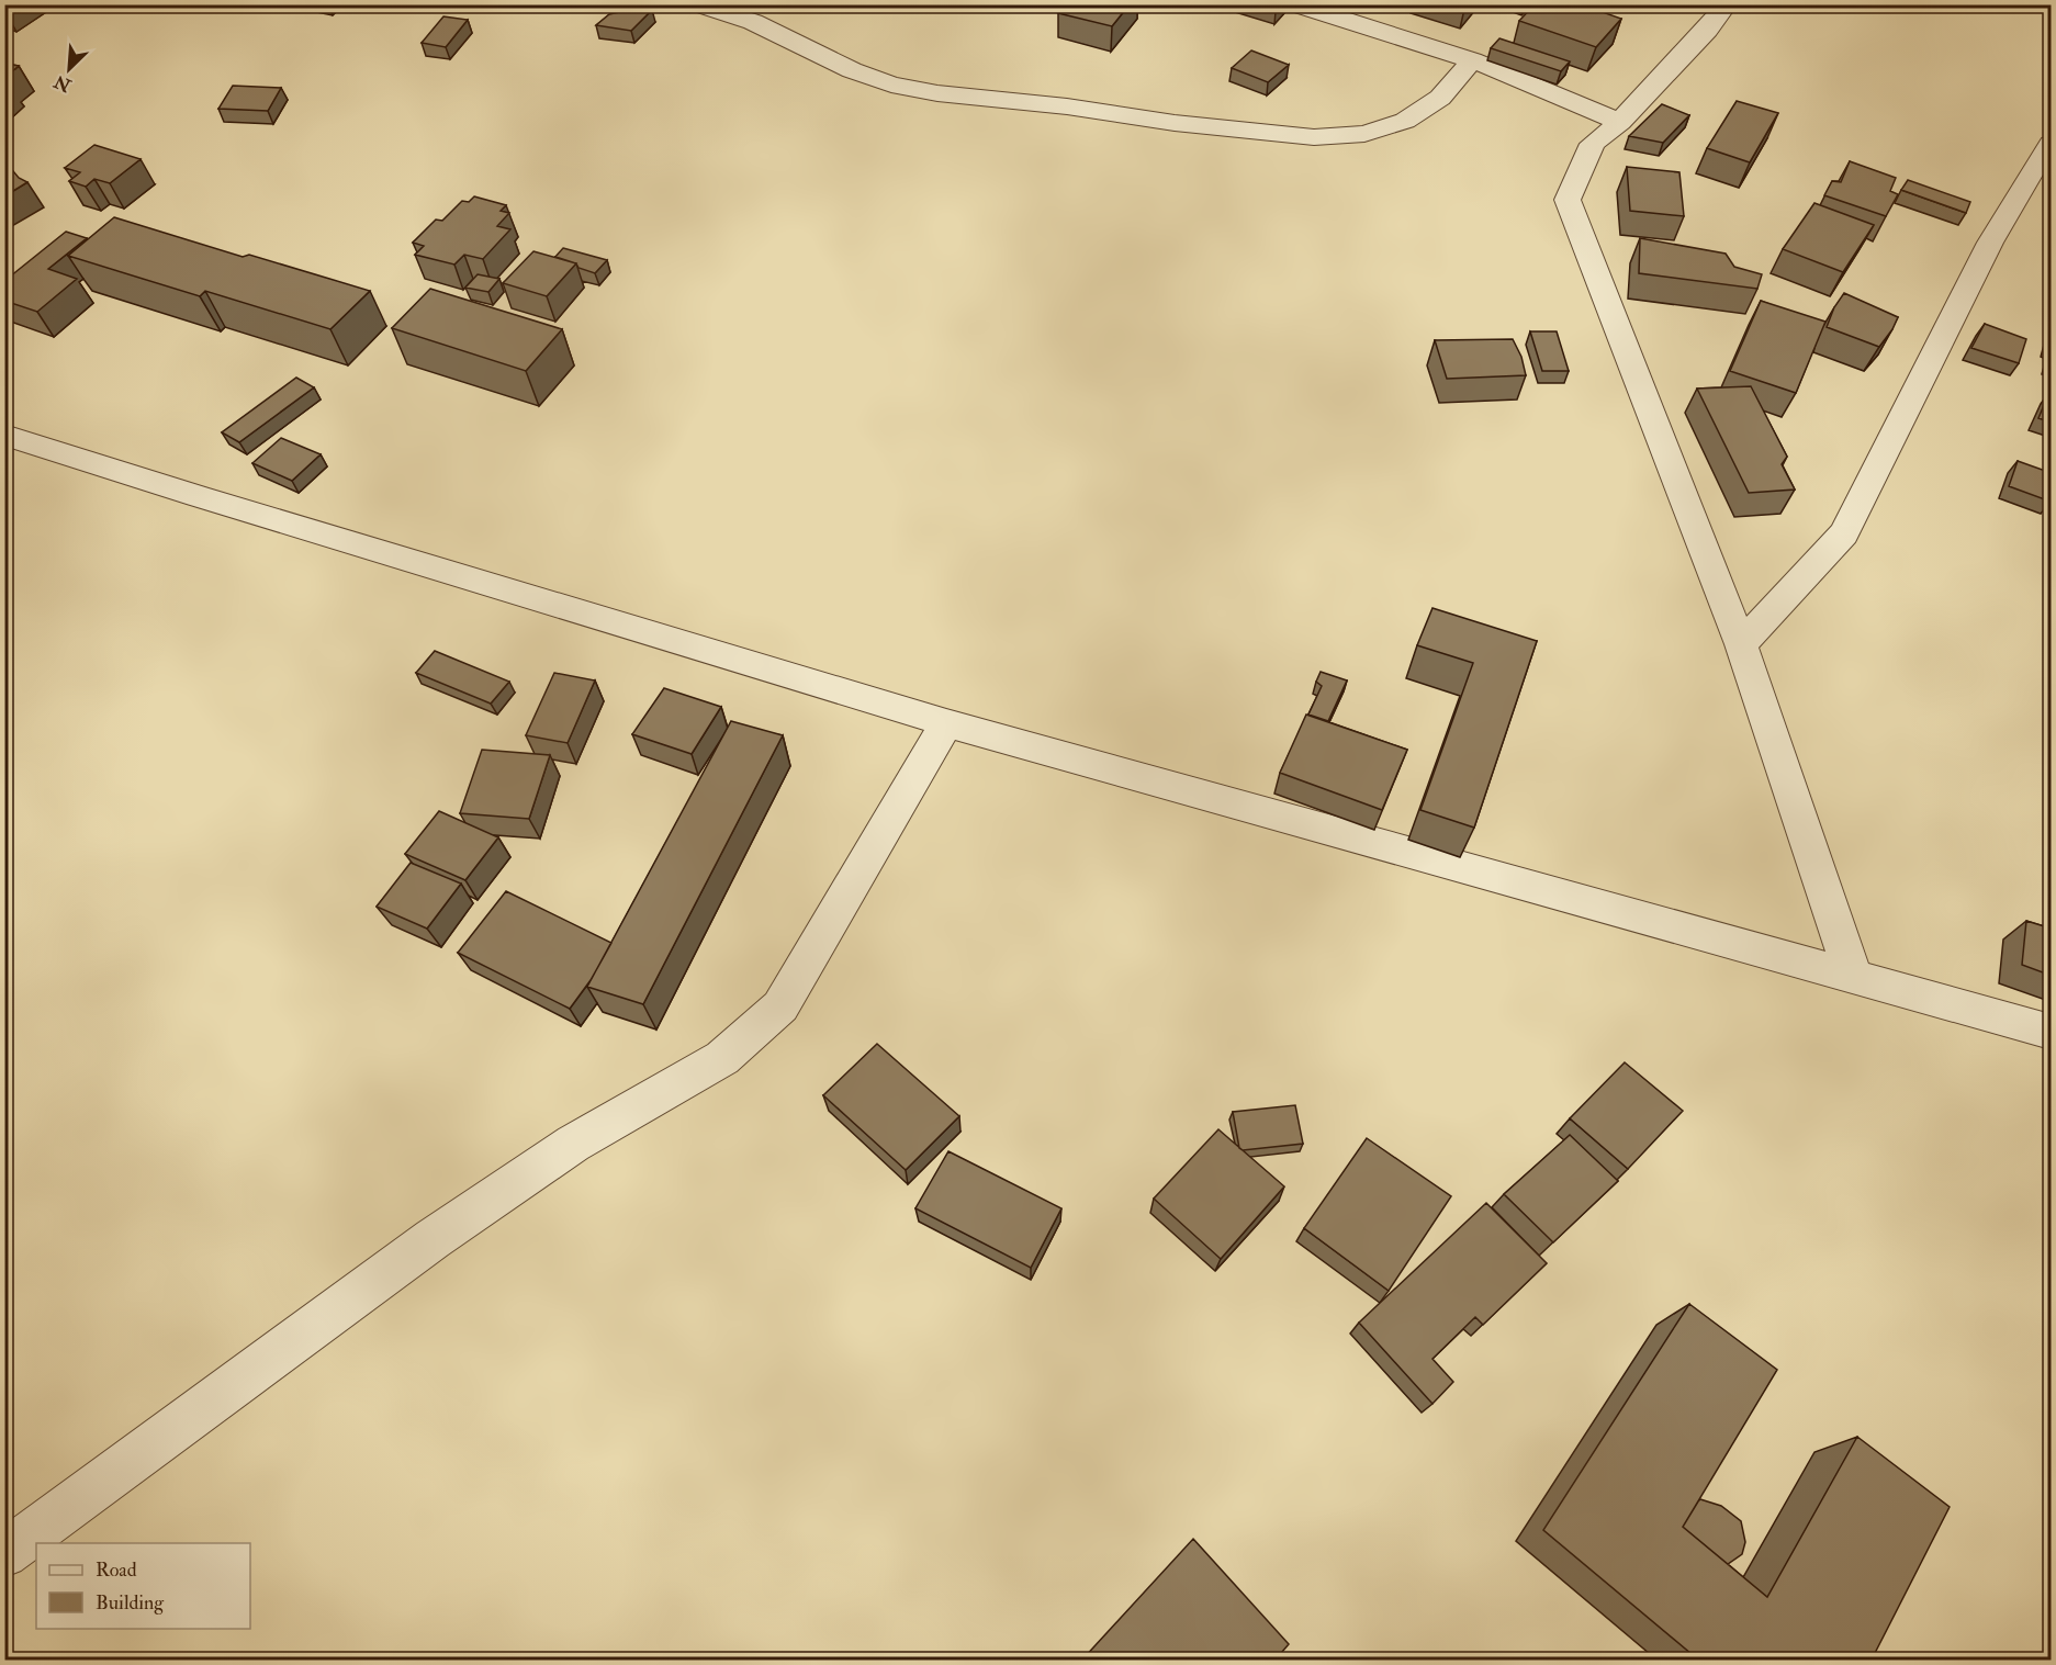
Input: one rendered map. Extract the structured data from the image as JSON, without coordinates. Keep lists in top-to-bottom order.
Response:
{
  "legend": ["Road", "Building"],
  "north": "bottom left"
}
